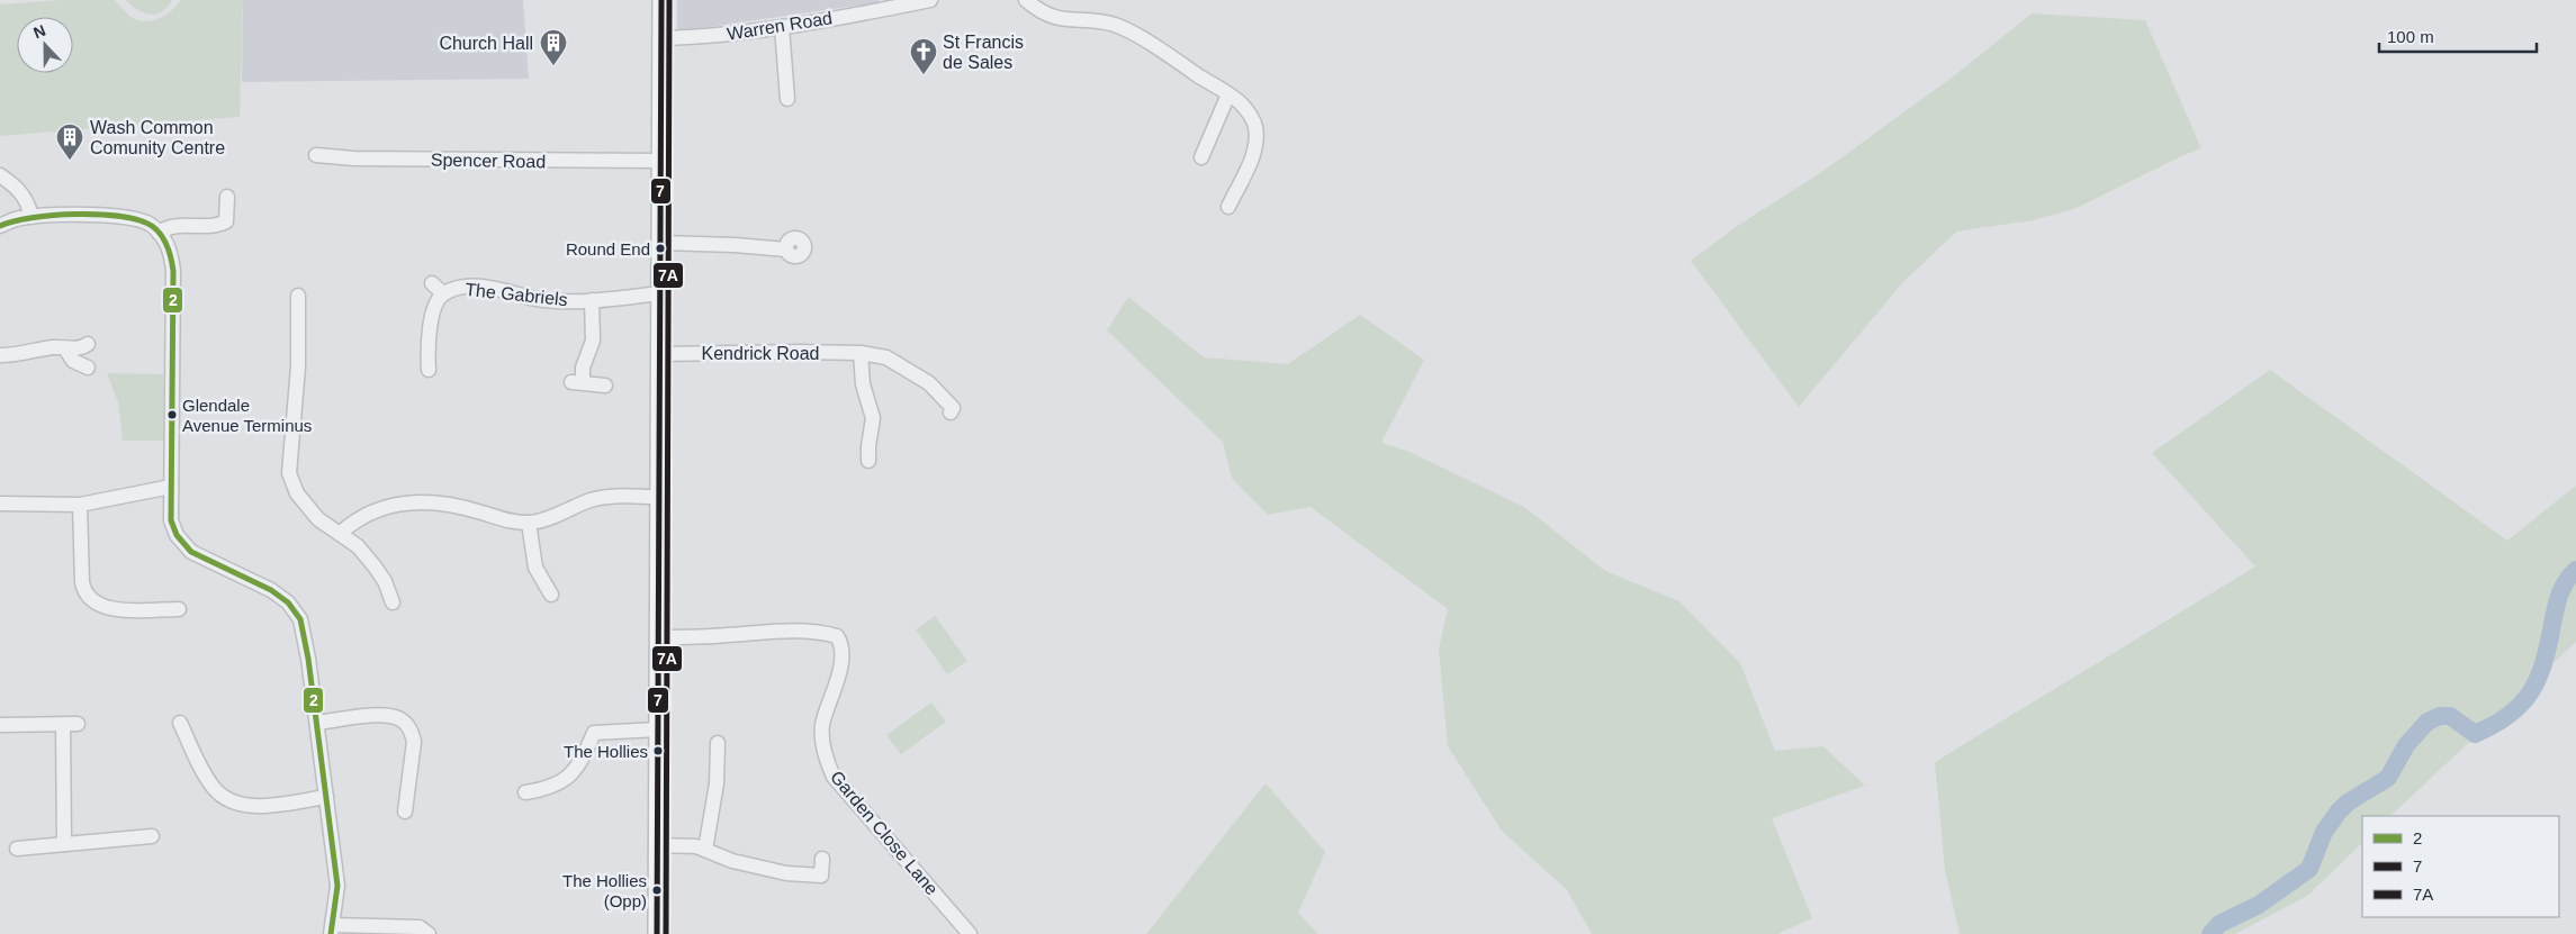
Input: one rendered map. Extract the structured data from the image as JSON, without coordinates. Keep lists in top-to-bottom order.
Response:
{
  "streets": {
    "street": [
      "Warren Road",
      "Spencer Road",
      "The Gabriels",
      "Kendrick Road",
      "Garden Close Lane"
    ]
  },
  "places": {
    "building": ["Church Hall", "Wash Common Comunity Centre"],
    "church": ["St Francis de Sales"],
    "other": [
      "Round End",
      "Glendale Avenue Terminus",
      "The Hollies",
      "The Hollies (Opp)"
    ]
  },
  "lines": ["transit line 7", "transit line 7A", "transit line 2"],
  "legend": ["2", "7", "7A"],
  "scale_bar": "100 m",
  "north": "top"
}
